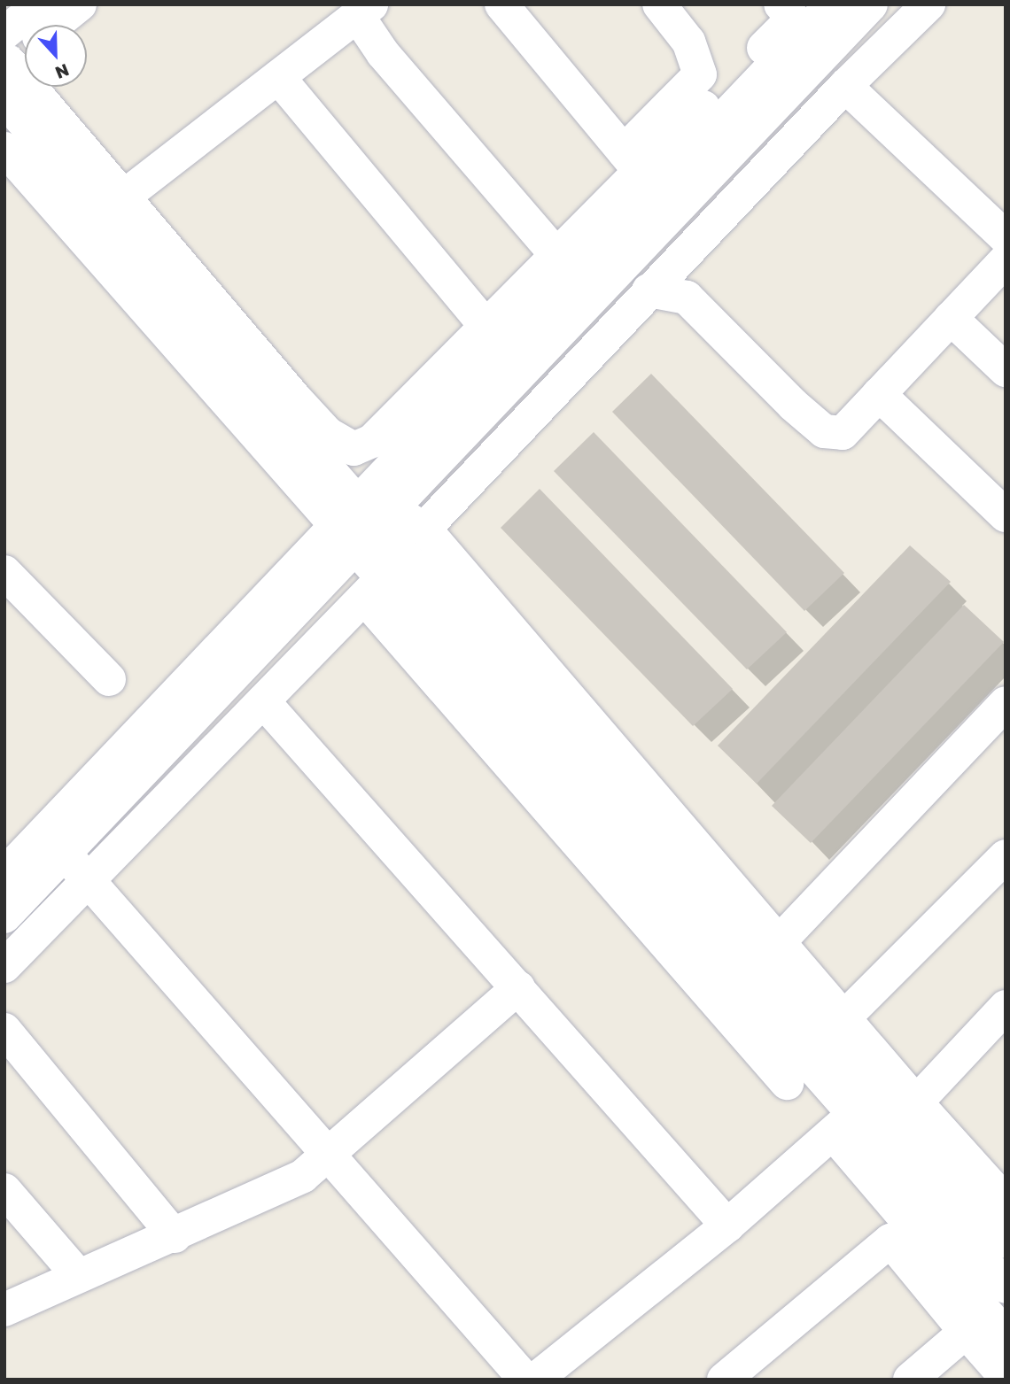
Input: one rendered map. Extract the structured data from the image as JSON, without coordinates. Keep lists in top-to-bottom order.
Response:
{
  "north": "bottom"
}
